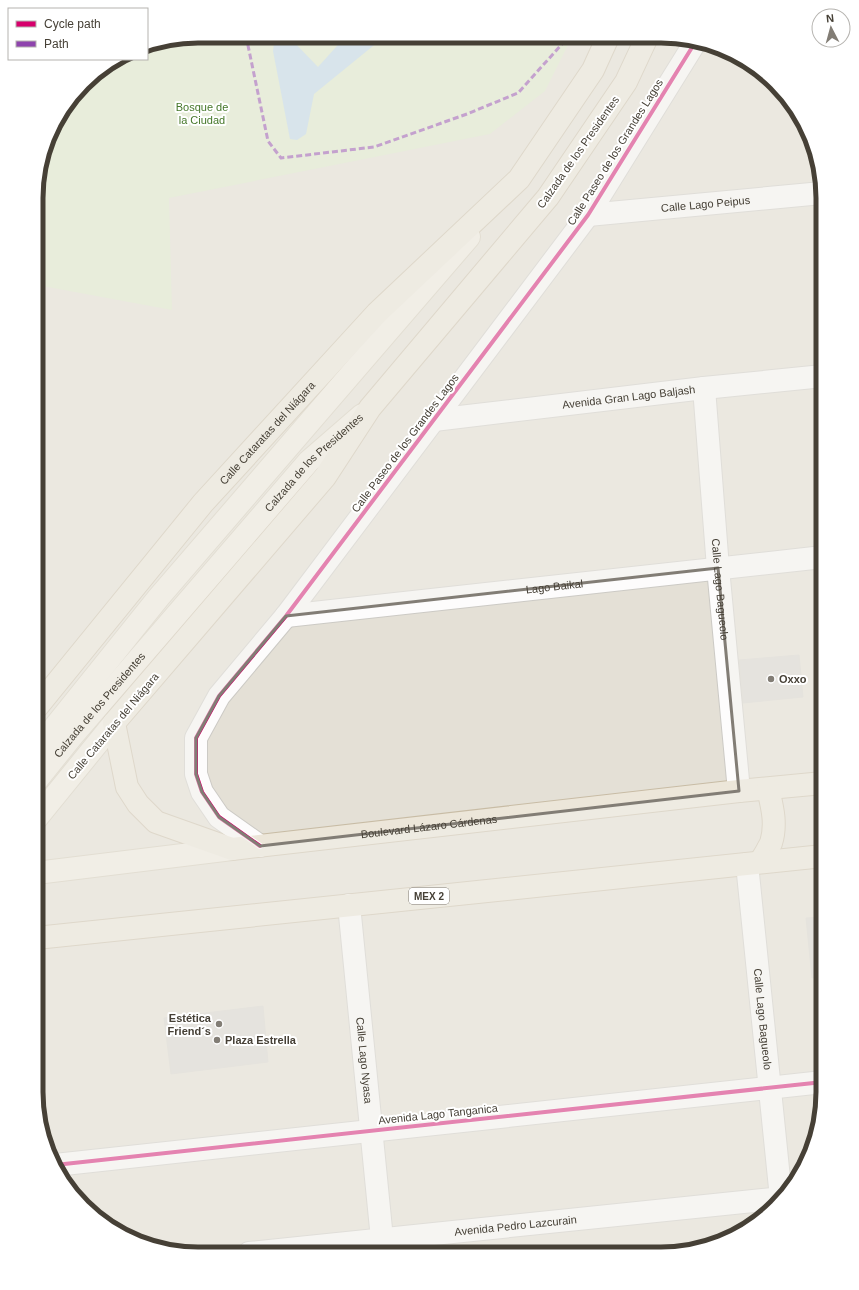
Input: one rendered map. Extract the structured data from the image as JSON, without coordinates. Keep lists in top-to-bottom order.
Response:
{
  "streets": {
    "highway": [
      "Calzada de los Presidentes",
      "Calle Cataratas del Niágara",
      "Boulevard Lázaro Cárdenas",
      "MEX 2"
    ],
    "street": [
      "Calle Paseo de los Grandes Lagos",
      "Calle Lago Peipus",
      "Avenida Gran Lago Baljash",
      "Lago Baikal",
      "Calle Lago Bagueolo",
      "Calle Lago Nyasa",
      "Avenida Lago Tanganica",
      "Avenida Pedro Lazcurain"
    ]
  },
  "crossings": [
    ["Calzada de los Presidentes", "Calle Cataratas del Niágara"],
    ["Calle Paseo de los Grandes Lagos", "Calle Lago Peipus"],
    ["Calle Paseo de los Grandes Lagos", "Avenida Gran Lago Baljash"],
    ["Calle Paseo de los Grandes Lagos", "Lago Baikal"],
    ["Calle Paseo de los Grandes Lagos", "Boulevard Lázaro Cárdenas"],
    ["Avenida Gran Lago Baljash", "Calle Lago Bagueolo"],
    ["Lago Baikal", "Calle Lago Bagueolo"],
    ["Calle Lago Bagueolo", "Boulevard Lázaro Cárdenas"],
    ["Calle Lago Bagueolo", "MEX 2"],
    ["Calle Lago Bagueolo", "Avenida Lago Tanganica"],
    ["MEX 2", "Calle Lago Nyasa"],
    ["Calle Lago Nyasa", "Avenida Lago Tanganica"],
    ["Calle Lago Nyasa", "Avenida Pedro Lazcurain"]
  ],
  "parks": ["Bosque de la Ciudad"],
  "places": ["Oxxo", "Estética Friend´s", "Plaza Estrella"],
  "legend": ["Cycle path", "Path"],
  "north": "top"
}
